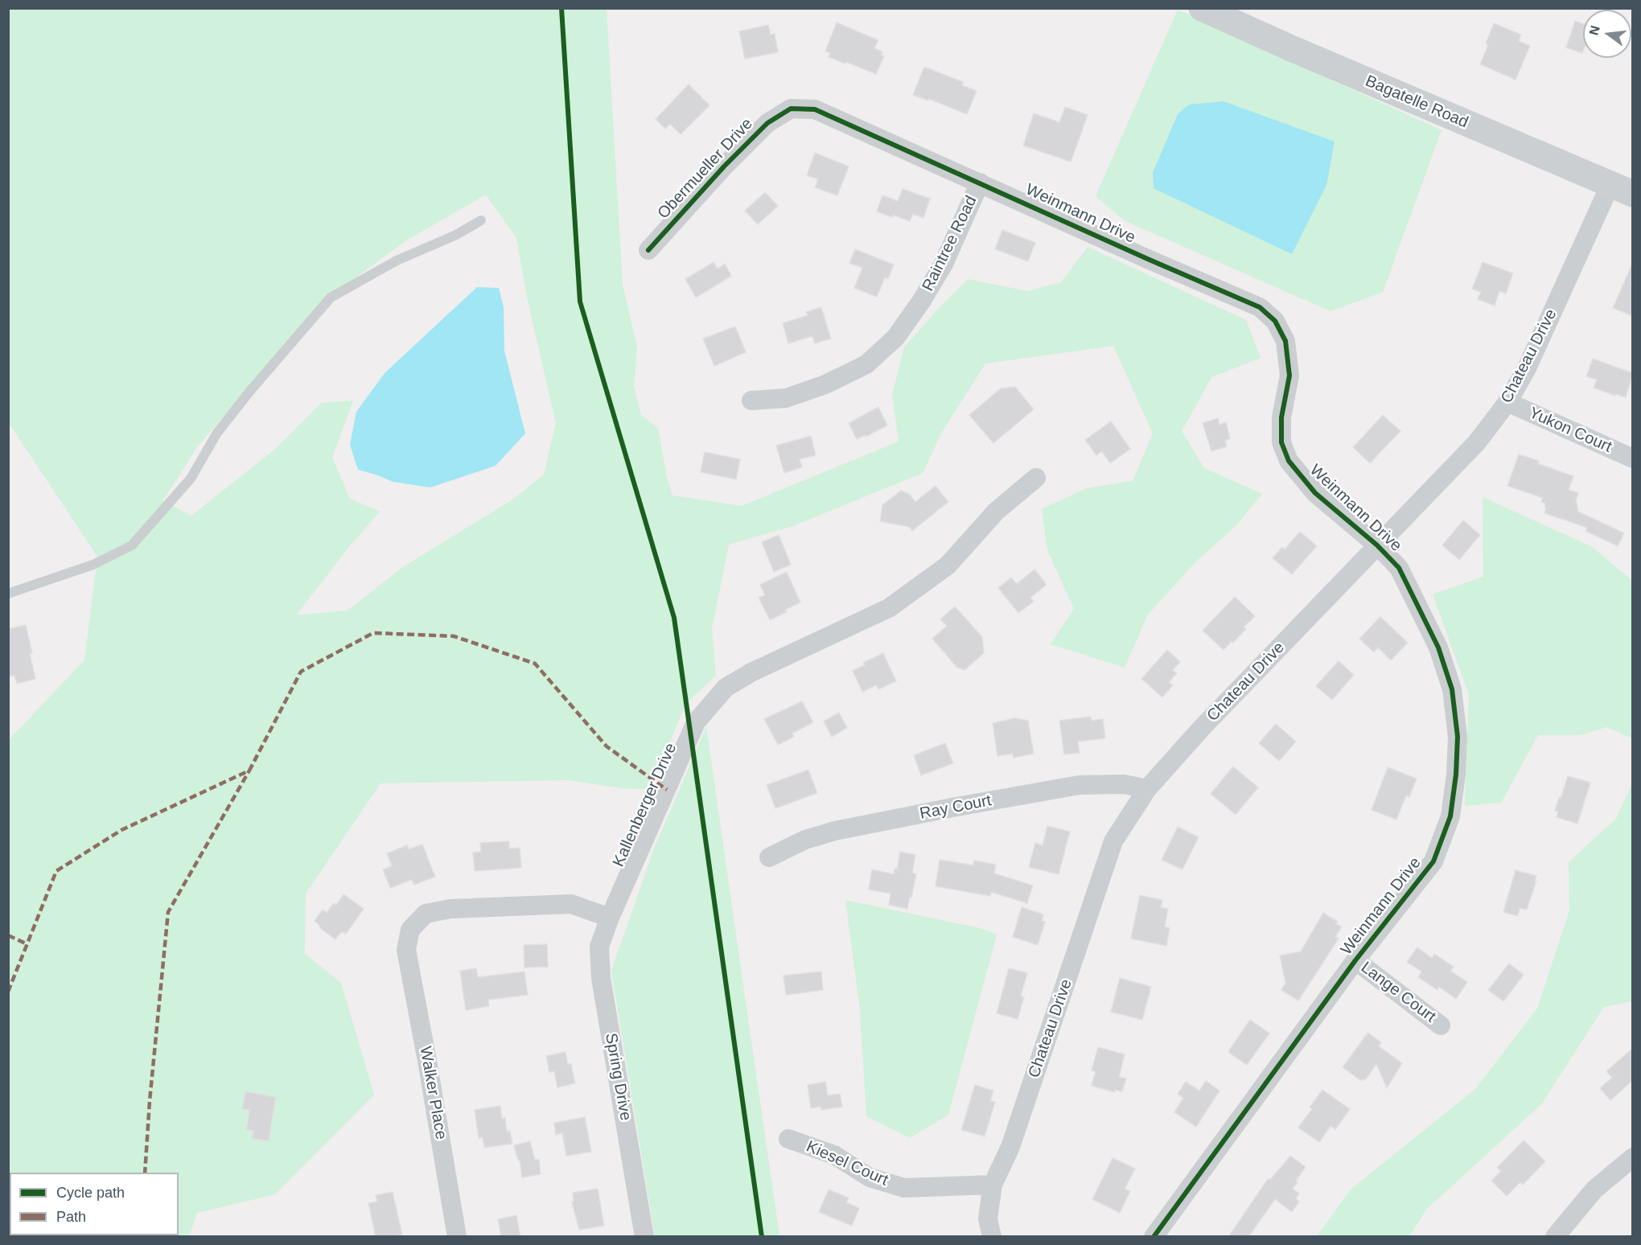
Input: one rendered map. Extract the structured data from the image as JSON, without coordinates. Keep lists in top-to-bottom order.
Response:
{
  "streets": {
    "street": [
      "Bagatelle Road",
      "Obermueller Drive",
      "Weinmann Drive",
      "Raintree Road",
      "Chateau Drive",
      "Yukon Court",
      "Kallenberger Drive",
      "Ray Court",
      "Lange Court",
      "Spring Drive",
      "Walker Place",
      "Kiesel Court"
    ]
  },
  "crossings": [
    ["Bagatelle Road", "Chateau Drive"],
    ["Obermueller Drive", "Weinmann Drive"],
    ["Weinmann Drive", "Raintree Road"],
    ["Weinmann Drive", "Chateau Drive"],
    ["Weinmann Drive", "Lange Court"],
    ["Chateau Drive", "Yukon Court"],
    ["Chateau Drive", "Ray Court"],
    ["Chateau Drive", "Kiesel Court"],
    ["Kallenberger Drive", "Spring Drive"],
    ["Kallenberger Drive", "Walker Place"],
    ["Spring Drive", "Walker Place"]
  ],
  "legend": ["Cycle path", "Path"],
  "north": "left"
}
